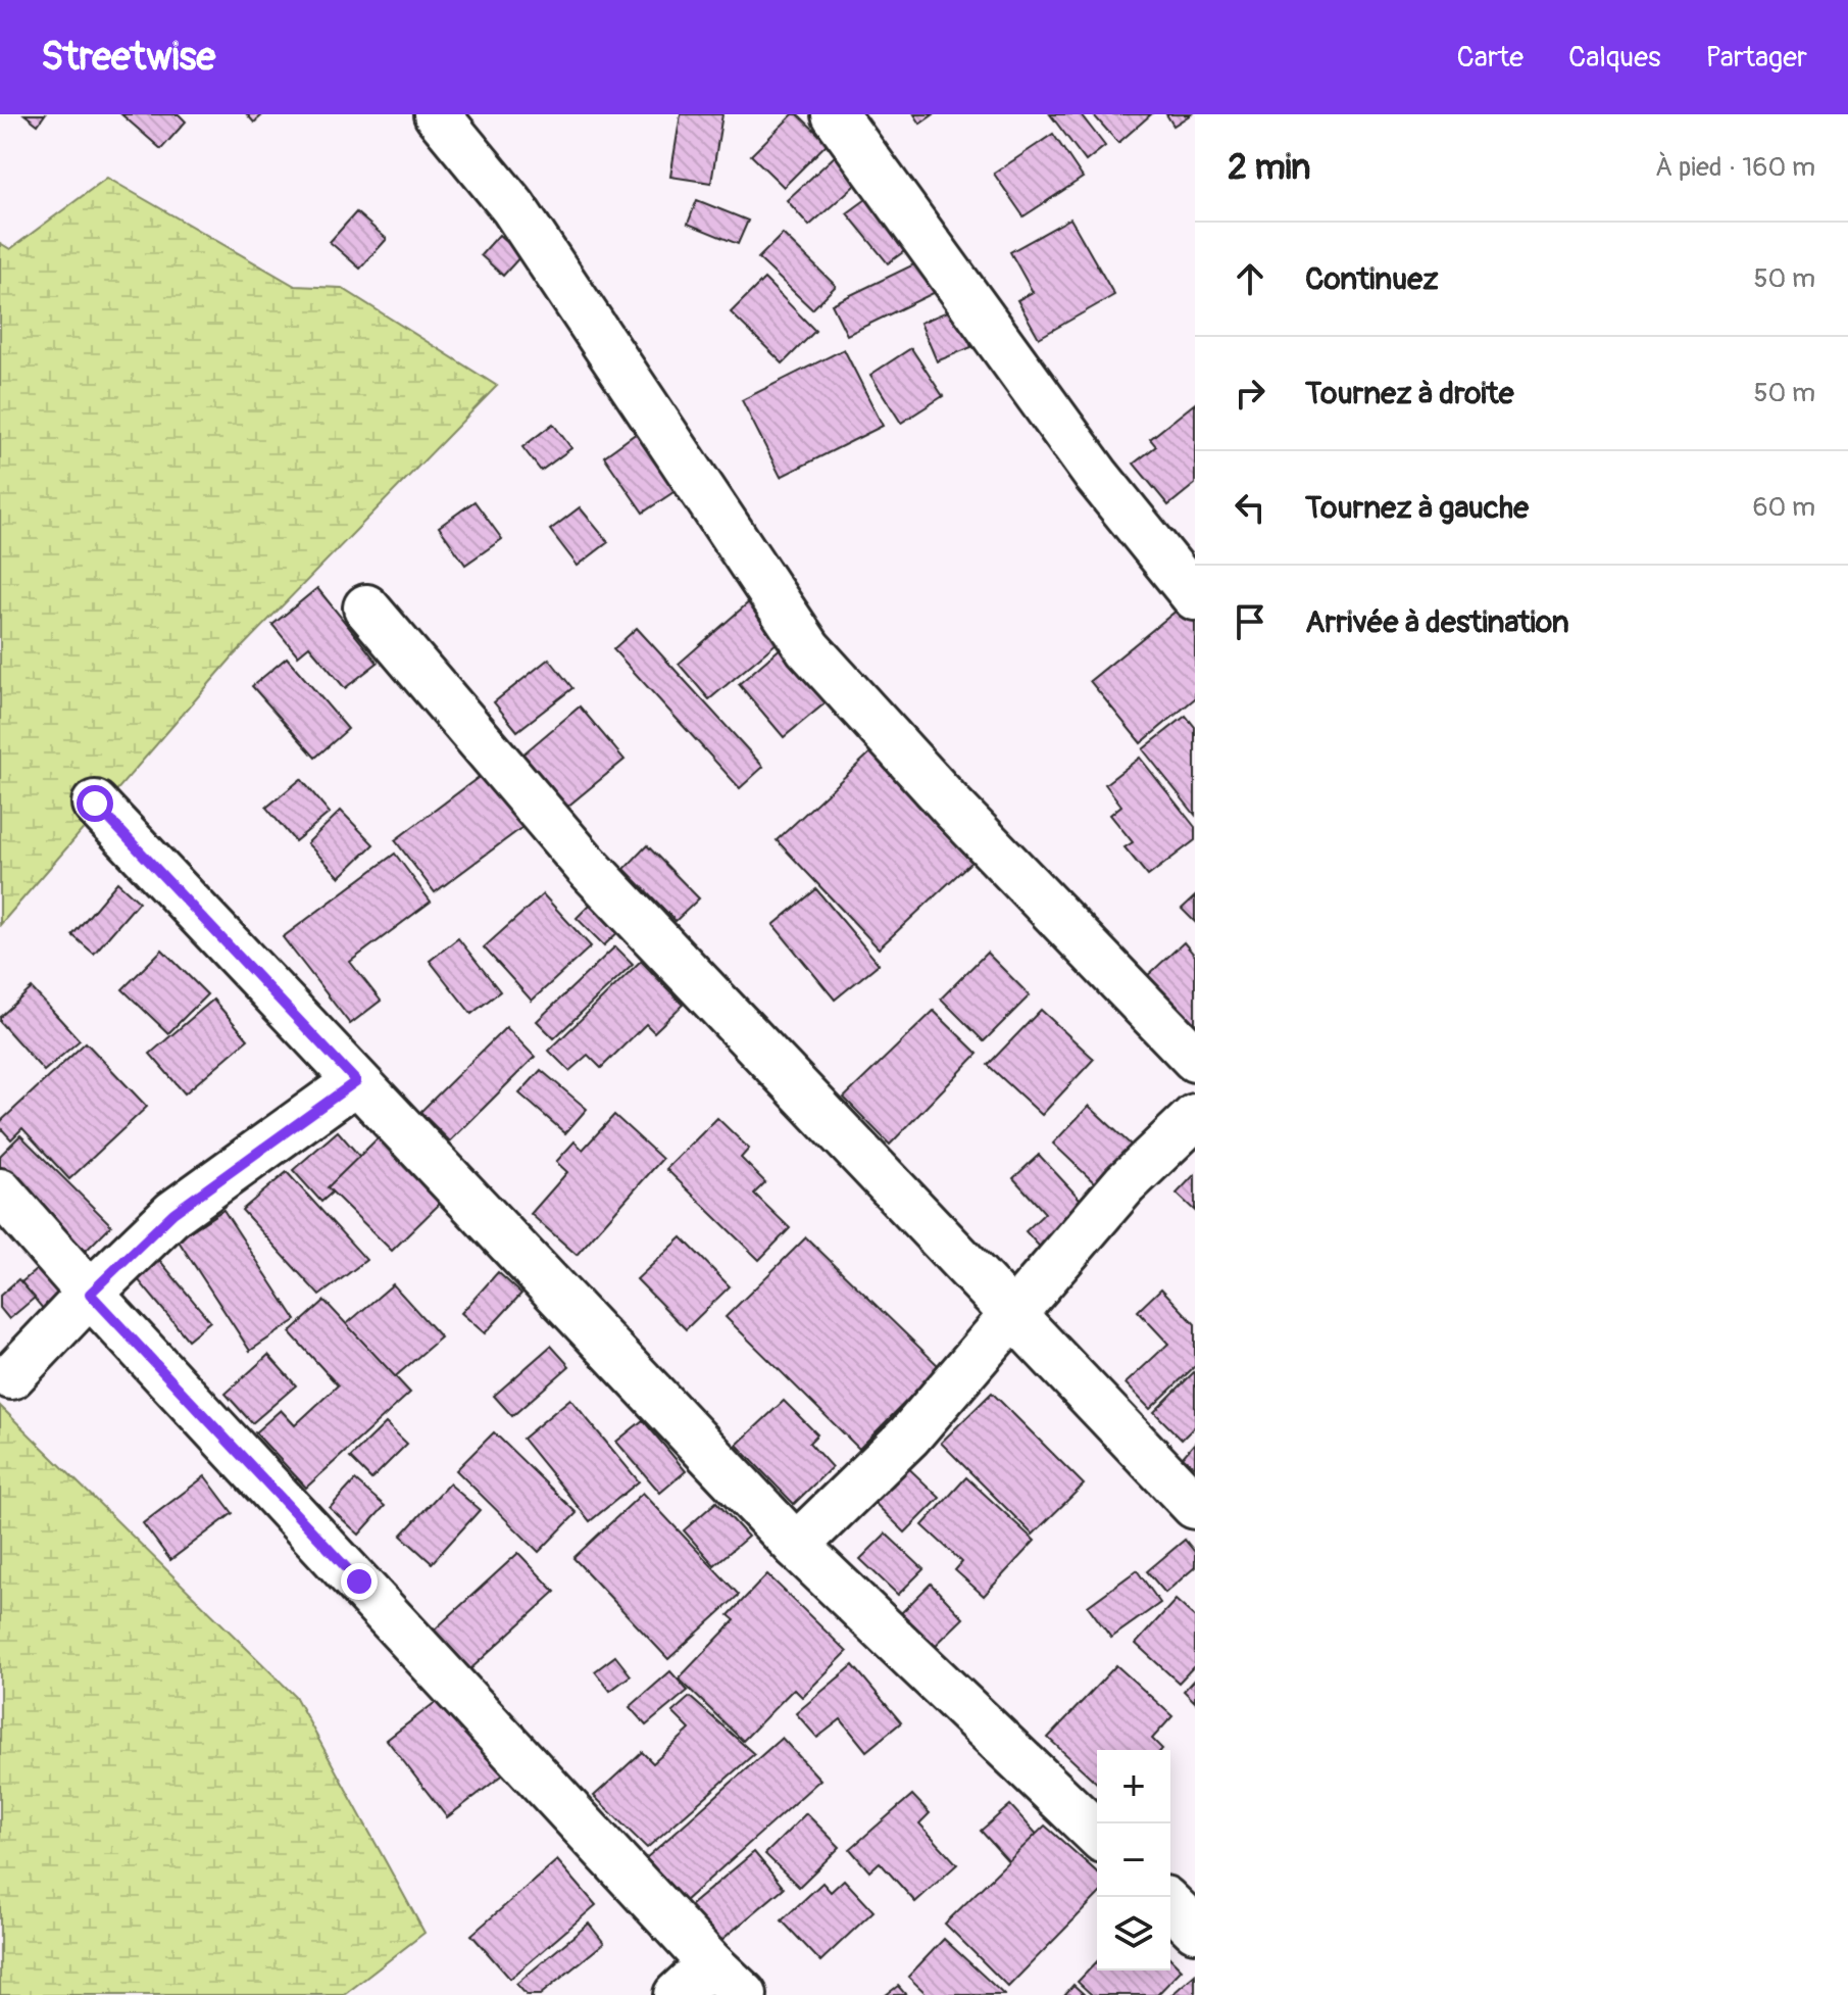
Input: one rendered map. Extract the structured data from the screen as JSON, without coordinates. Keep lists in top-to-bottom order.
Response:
{
  "page": {
    "header": "Streetwise",
    "nav": ["Carte", "Calques", "Partager"],
    "heading": ["2 min", "À pied · 160 m"],
    "list": [
      ["Continuez", "50 m"],
      ["Tournez à droite", "50 m"],
      ["Tournez à gauche", "60 m"],
      "Arrivée à destination"
    ],
    "map_buttons": ["+", "−"]
  }
}
